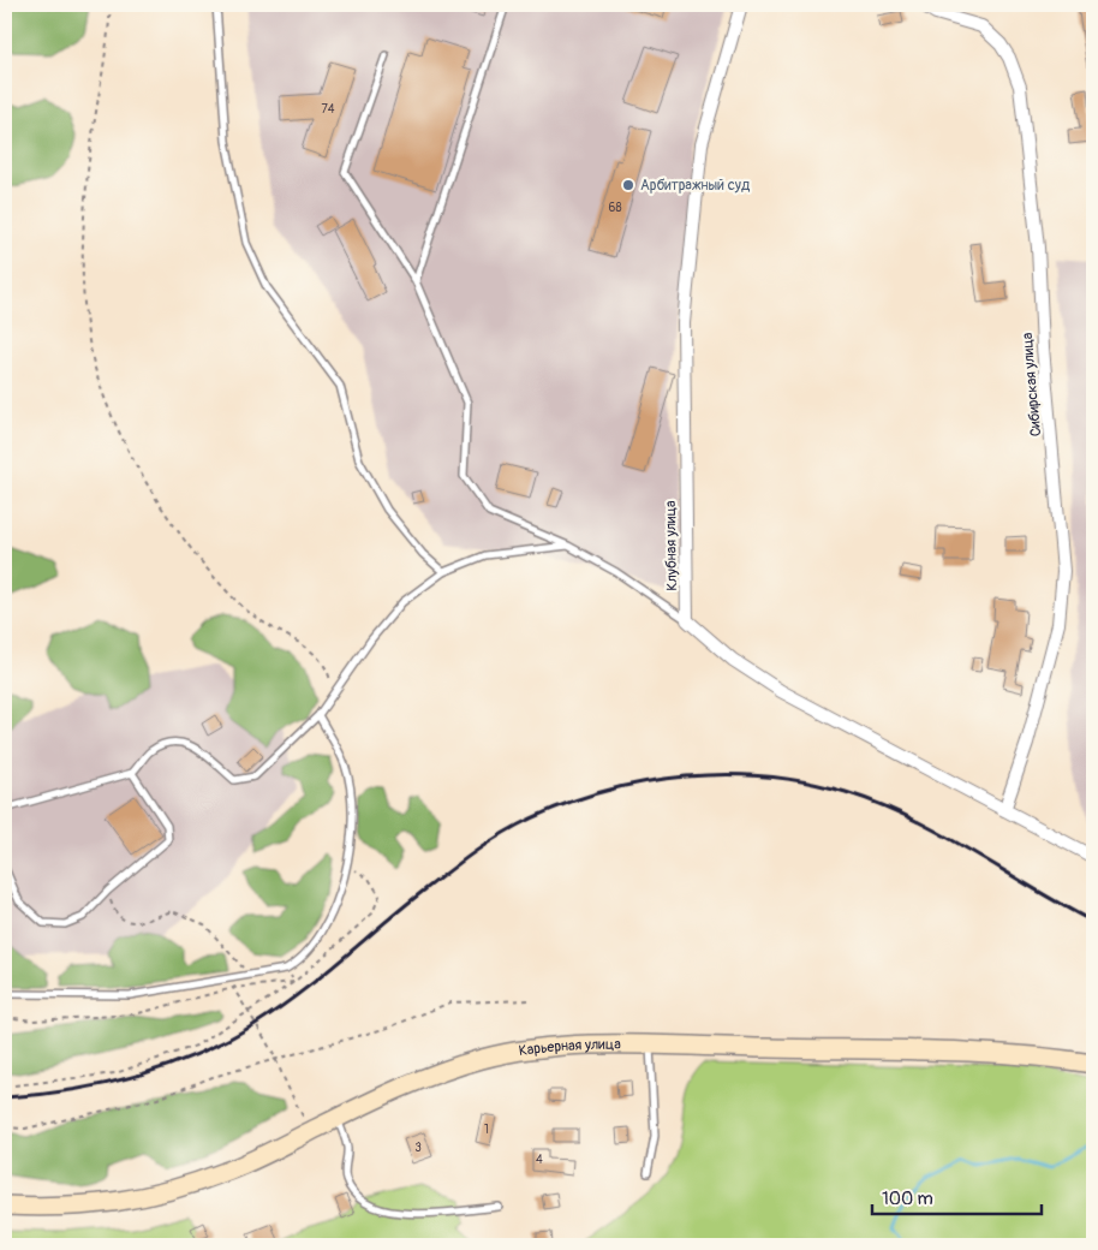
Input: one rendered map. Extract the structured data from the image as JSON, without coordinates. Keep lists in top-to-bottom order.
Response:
{
  "streets": {
    "main road": ["Карьерная улица"],
    "street": ["Сибирская улица", "Клубная улица"]
  },
  "places": ["Арбитражный суд"],
  "house_numbers": [
    "74",
    "68",
    "1",
    "3",
    "4"
  ],
  "scale_bar": "100 m"
}
